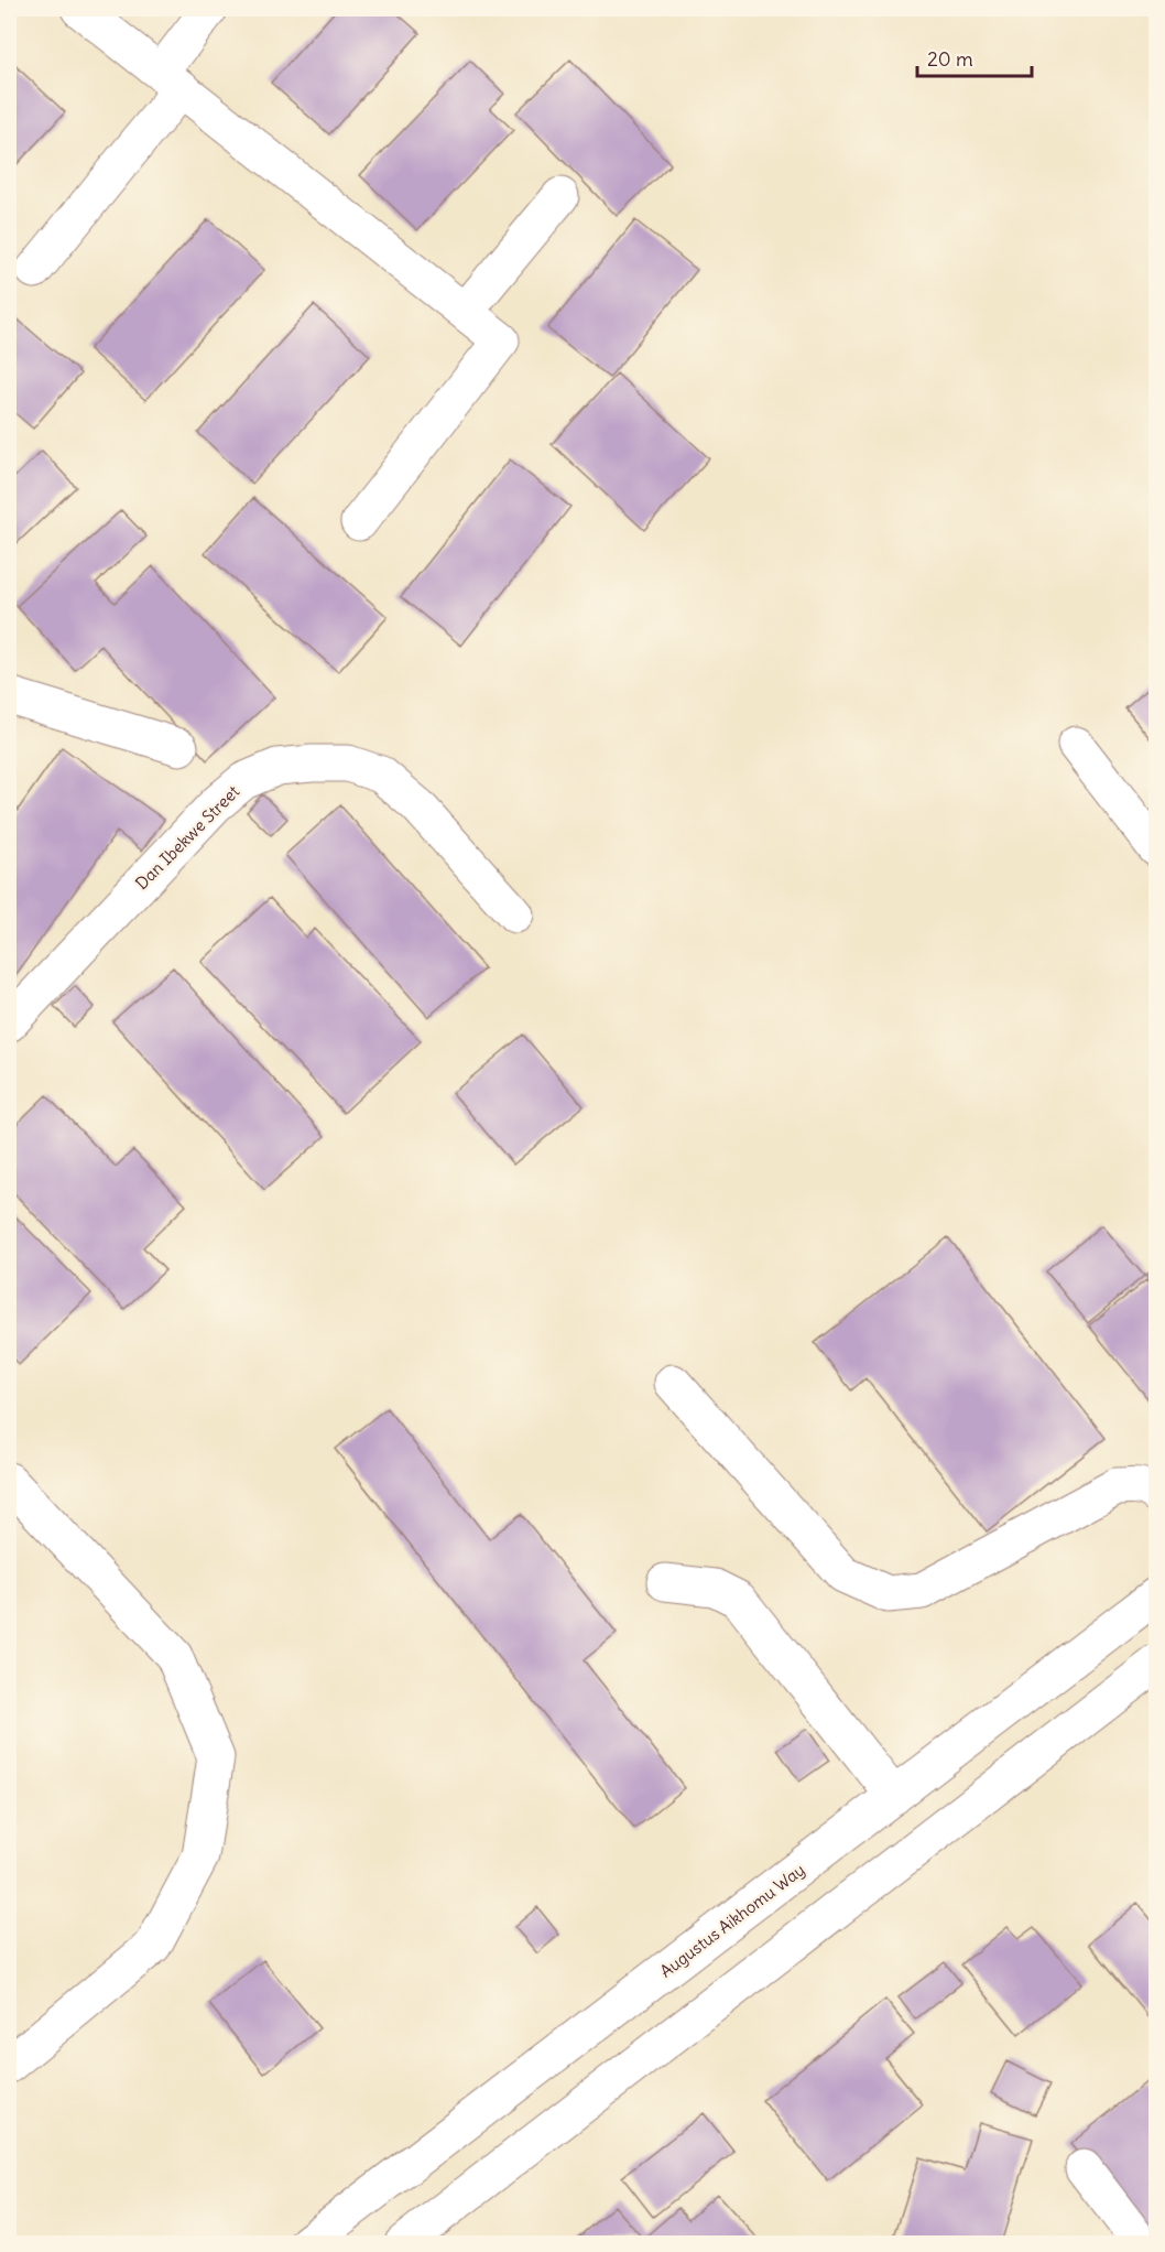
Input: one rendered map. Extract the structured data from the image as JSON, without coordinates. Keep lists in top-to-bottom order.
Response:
{
  "streets": {
    "street": ["Dan Ibekwe Street", "Augustus Aikhomu Way"]
  },
  "scale_bar": "20 m"
}
